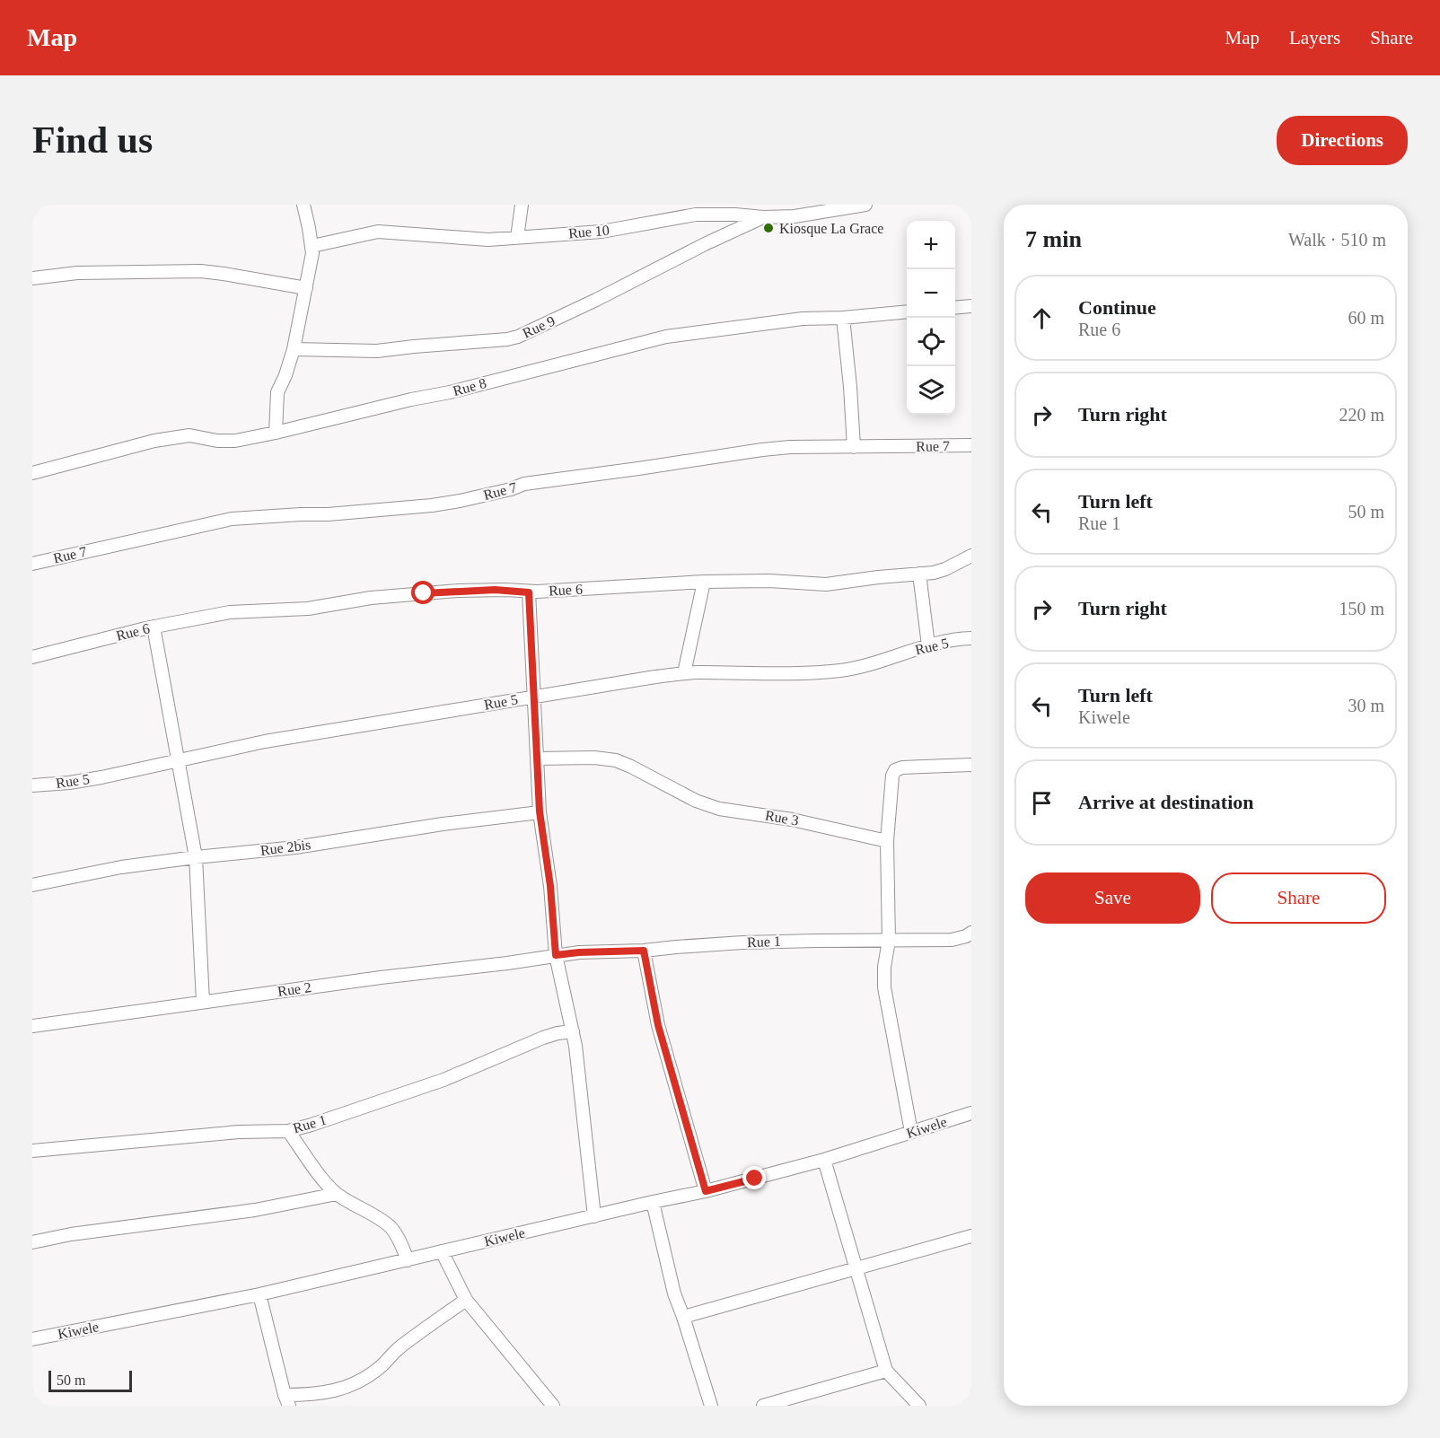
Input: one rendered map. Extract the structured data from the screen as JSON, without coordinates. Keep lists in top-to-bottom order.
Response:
{
  "streets": {
    "street": [
      "Rue 10",
      "Rue 9",
      "Rue 8",
      "Rue 7",
      "Rue 6",
      "Rue 5",
      "Rue 3",
      "Rue 2bis",
      "Rue 1",
      "Rue 2",
      "Kiwele"
    ]
  },
  "crossings": [
    ["Rue 10", "Rue 9"],
    ["Rue 1", "Rue 2"]
  ],
  "places": ["Kiosque La Grace"],
  "scale_bar": "50 m",
  "page": {
    "header": "Map",
    "nav": ["Map", "Layers", "Share"],
    "buttons": [
      "Directions",
      ["Save", "Share"]
    ],
    "title": "Find us",
    "heading": ["7 min", "Walk · 510 m"],
    "map_buttons": ["+", "−"],
    "list": [
      ["Continue", "Rue 6", "60 m"],
      ["Turn right", "220 m"],
      ["Turn left", "Rue 1", "50 m"],
      ["Turn right", "150 m"],
      ["Turn left", "Kiwele", "30 m"],
      "Arrive at destination"
    ],
    "scale": "50 m"
  }
}
